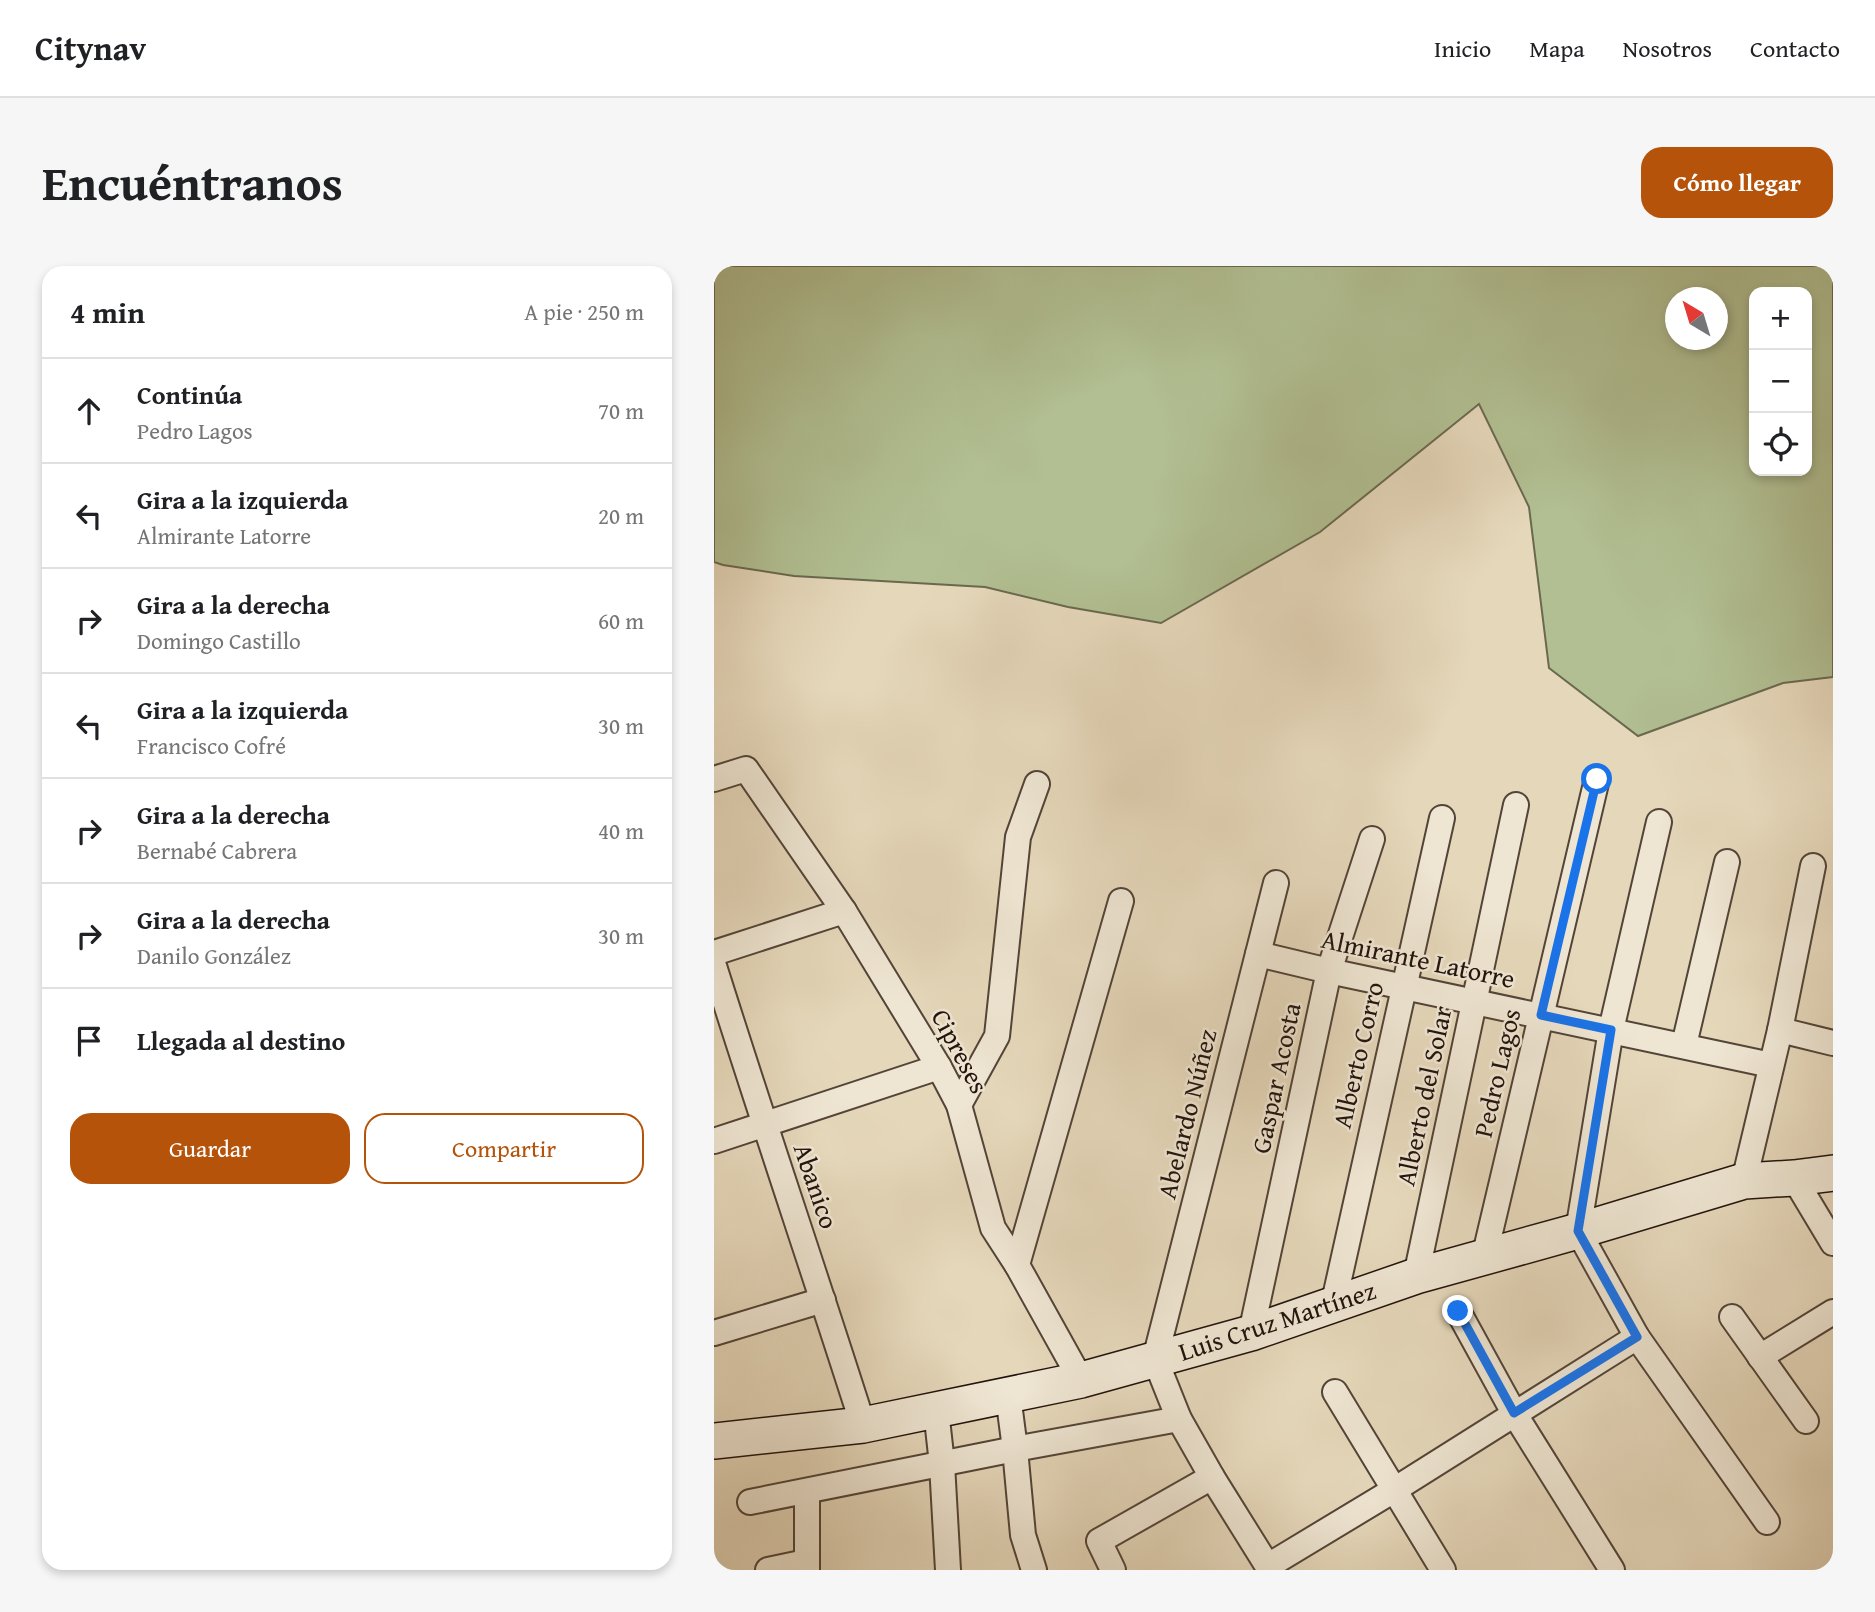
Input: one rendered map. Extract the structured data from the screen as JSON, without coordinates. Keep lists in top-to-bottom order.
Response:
{
  "streets": {
    "street": [
      "Almirante Latorre",
      "Cipreses",
      "Alberto Corro",
      "Pedro Lagos",
      "Gaspar Acosta",
      "Alberto del Solar",
      "Abelardo Núñez",
      "Abanico",
      "Luis Cruz Martínez"
    ]
  },
  "crossings": [
    ["Almirante Latorre", "Alberto Corro"],
    ["Almirante Latorre", "Pedro Lagos"],
    ["Almirante Latorre", "Gaspar Acosta"],
    ["Almirante Latorre", "Alberto del Solar"],
    ["Almirante Latorre", "Abelardo Núñez"],
    ["Cipreses", "Luis Cruz Martínez"],
    ["Alberto Corro", "Luis Cruz Martínez"],
    ["Pedro Lagos", "Luis Cruz Martínez"],
    ["Gaspar Acosta", "Luis Cruz Martínez"],
    ["Alberto del Solar", "Luis Cruz Martínez"],
    ["Abelardo Núñez", "Luis Cruz Martínez"],
    ["Abanico", "Luis Cruz Martínez"]
  ],
  "north": "top left",
  "page": {
    "header": "Citynav",
    "nav": [
      "Inicio",
      "Mapa",
      "Nosotros",
      "Contacto"
    ],
    "title": "Encuéntranos",
    "buttons": [
      "Cómo llegar",
      ["Guardar", "Compartir"]
    ],
    "heading": ["4 min", "A pie · 250 m"],
    "map_buttons": ["+", "−"],
    "list": [
      ["Continúa", "Pedro Lagos", "70 m"],
      ["Gira a la izquierda", "Almirante Latorre", "20 m"],
      ["Gira a la derecha", "Domingo Castillo", "60 m"],
      ["Gira a la izquierda", "Francisco Cofré", "30 m"],
      ["Gira a la derecha", "Bernabé Cabrera", "40 m"],
      ["Gira a la derecha", "Danilo González", "30 m"],
      "Llegada al destino"
    ]
  }
}
